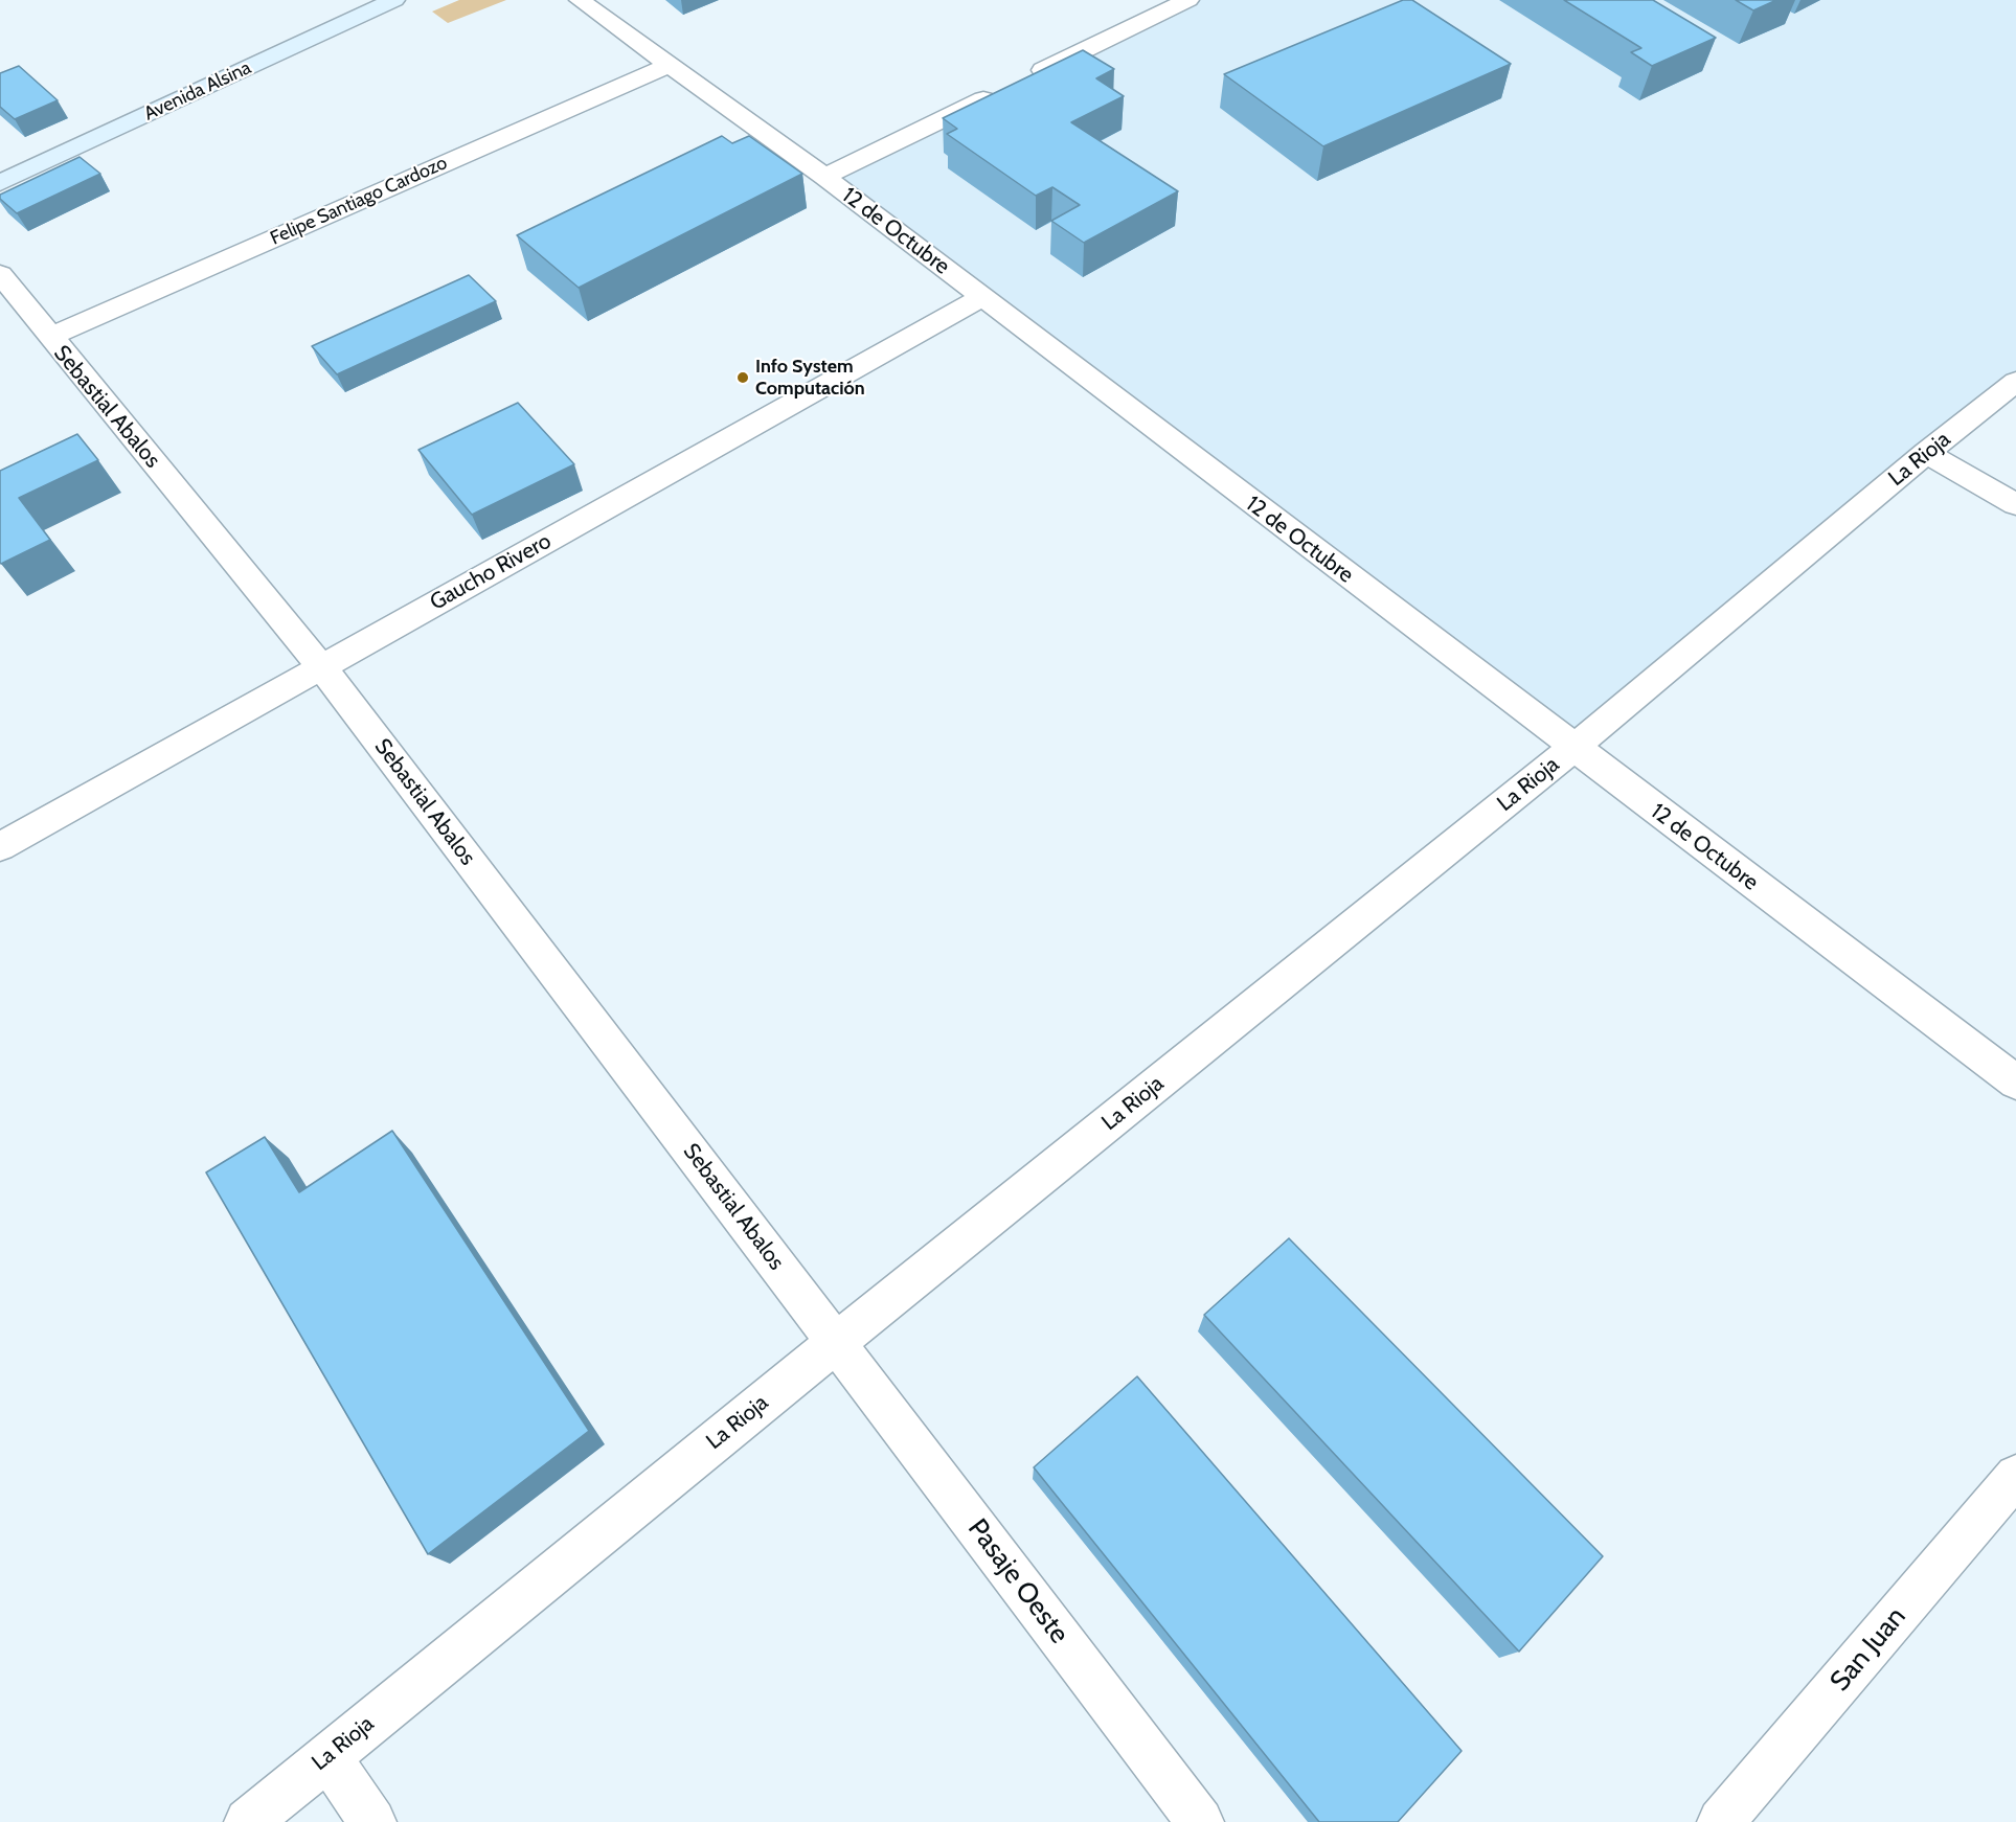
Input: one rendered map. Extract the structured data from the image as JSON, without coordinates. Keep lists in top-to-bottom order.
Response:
{
  "streets": {
    "main road": ["Avenida Alsina"],
    "street": [
      "Felipe Santiago Cardozo",
      "12 de Octubre",
      "Sebastial Abalos",
      "La Rioja",
      "Gaucho Rivero",
      "Pasaje Oeste",
      "San Juan"
    ]
  },
  "crossings": [
    ["Felipe Santiago Cardozo", "12 de Octubre"],
    ["Felipe Santiago Cardozo", "Sebastial Abalos"],
    ["12 de Octubre", "La Rioja"],
    ["12 de Octubre", "Gaucho Rivero"],
    ["Sebastial Abalos", "La Rioja"],
    ["Sebastial Abalos", "Gaucho Rivero"],
    ["Sebastial Abalos", "Pasaje Oeste"],
    ["La Rioja", "Pasaje Oeste"]
  ],
  "places": ["Info System Computación"]
}
